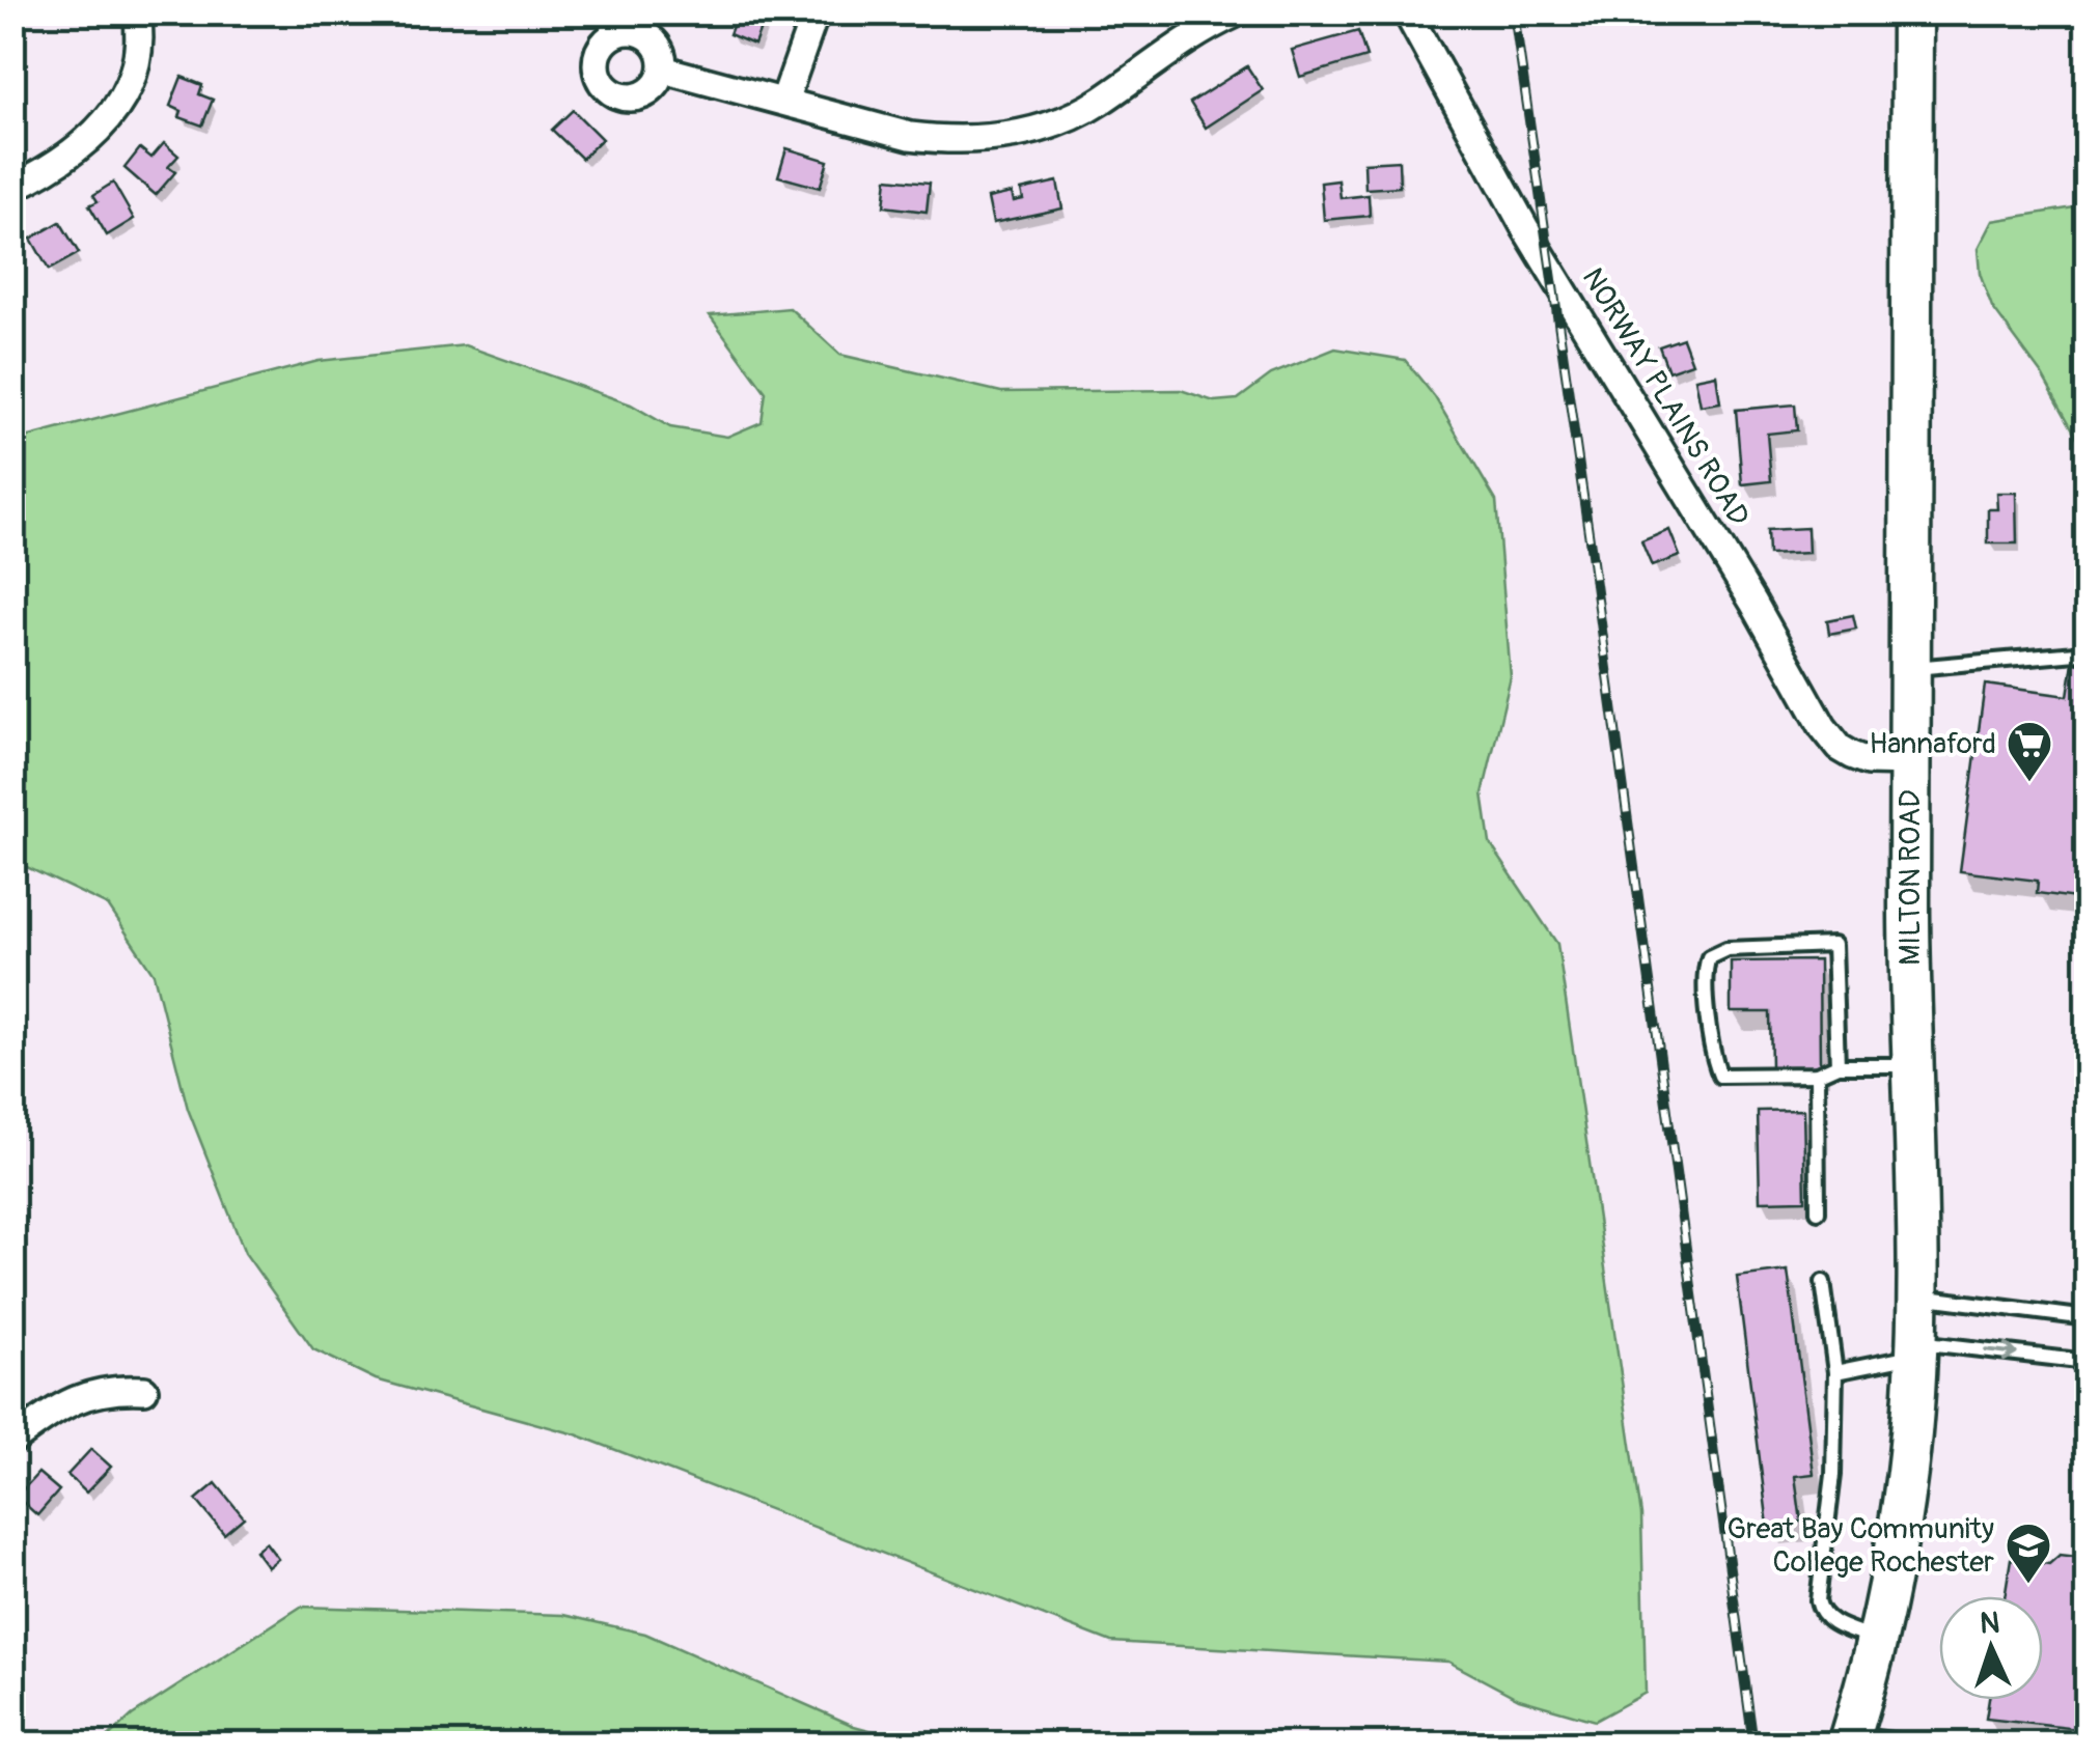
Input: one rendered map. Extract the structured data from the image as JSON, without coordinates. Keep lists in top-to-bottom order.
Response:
{
  "streets": {
    "main road": ["MILTON ROAD"],
    "street": ["NORWAY PLAINS ROAD"]
  },
  "crossings": [
    ["NORWAY PLAINS ROAD", "MILTON ROAD"]
  ],
  "places": {
    "supermarket": ["Hannaford"],
    "school or university": ["Great Bay Community College Rochester"]
  },
  "north": "top"
}
